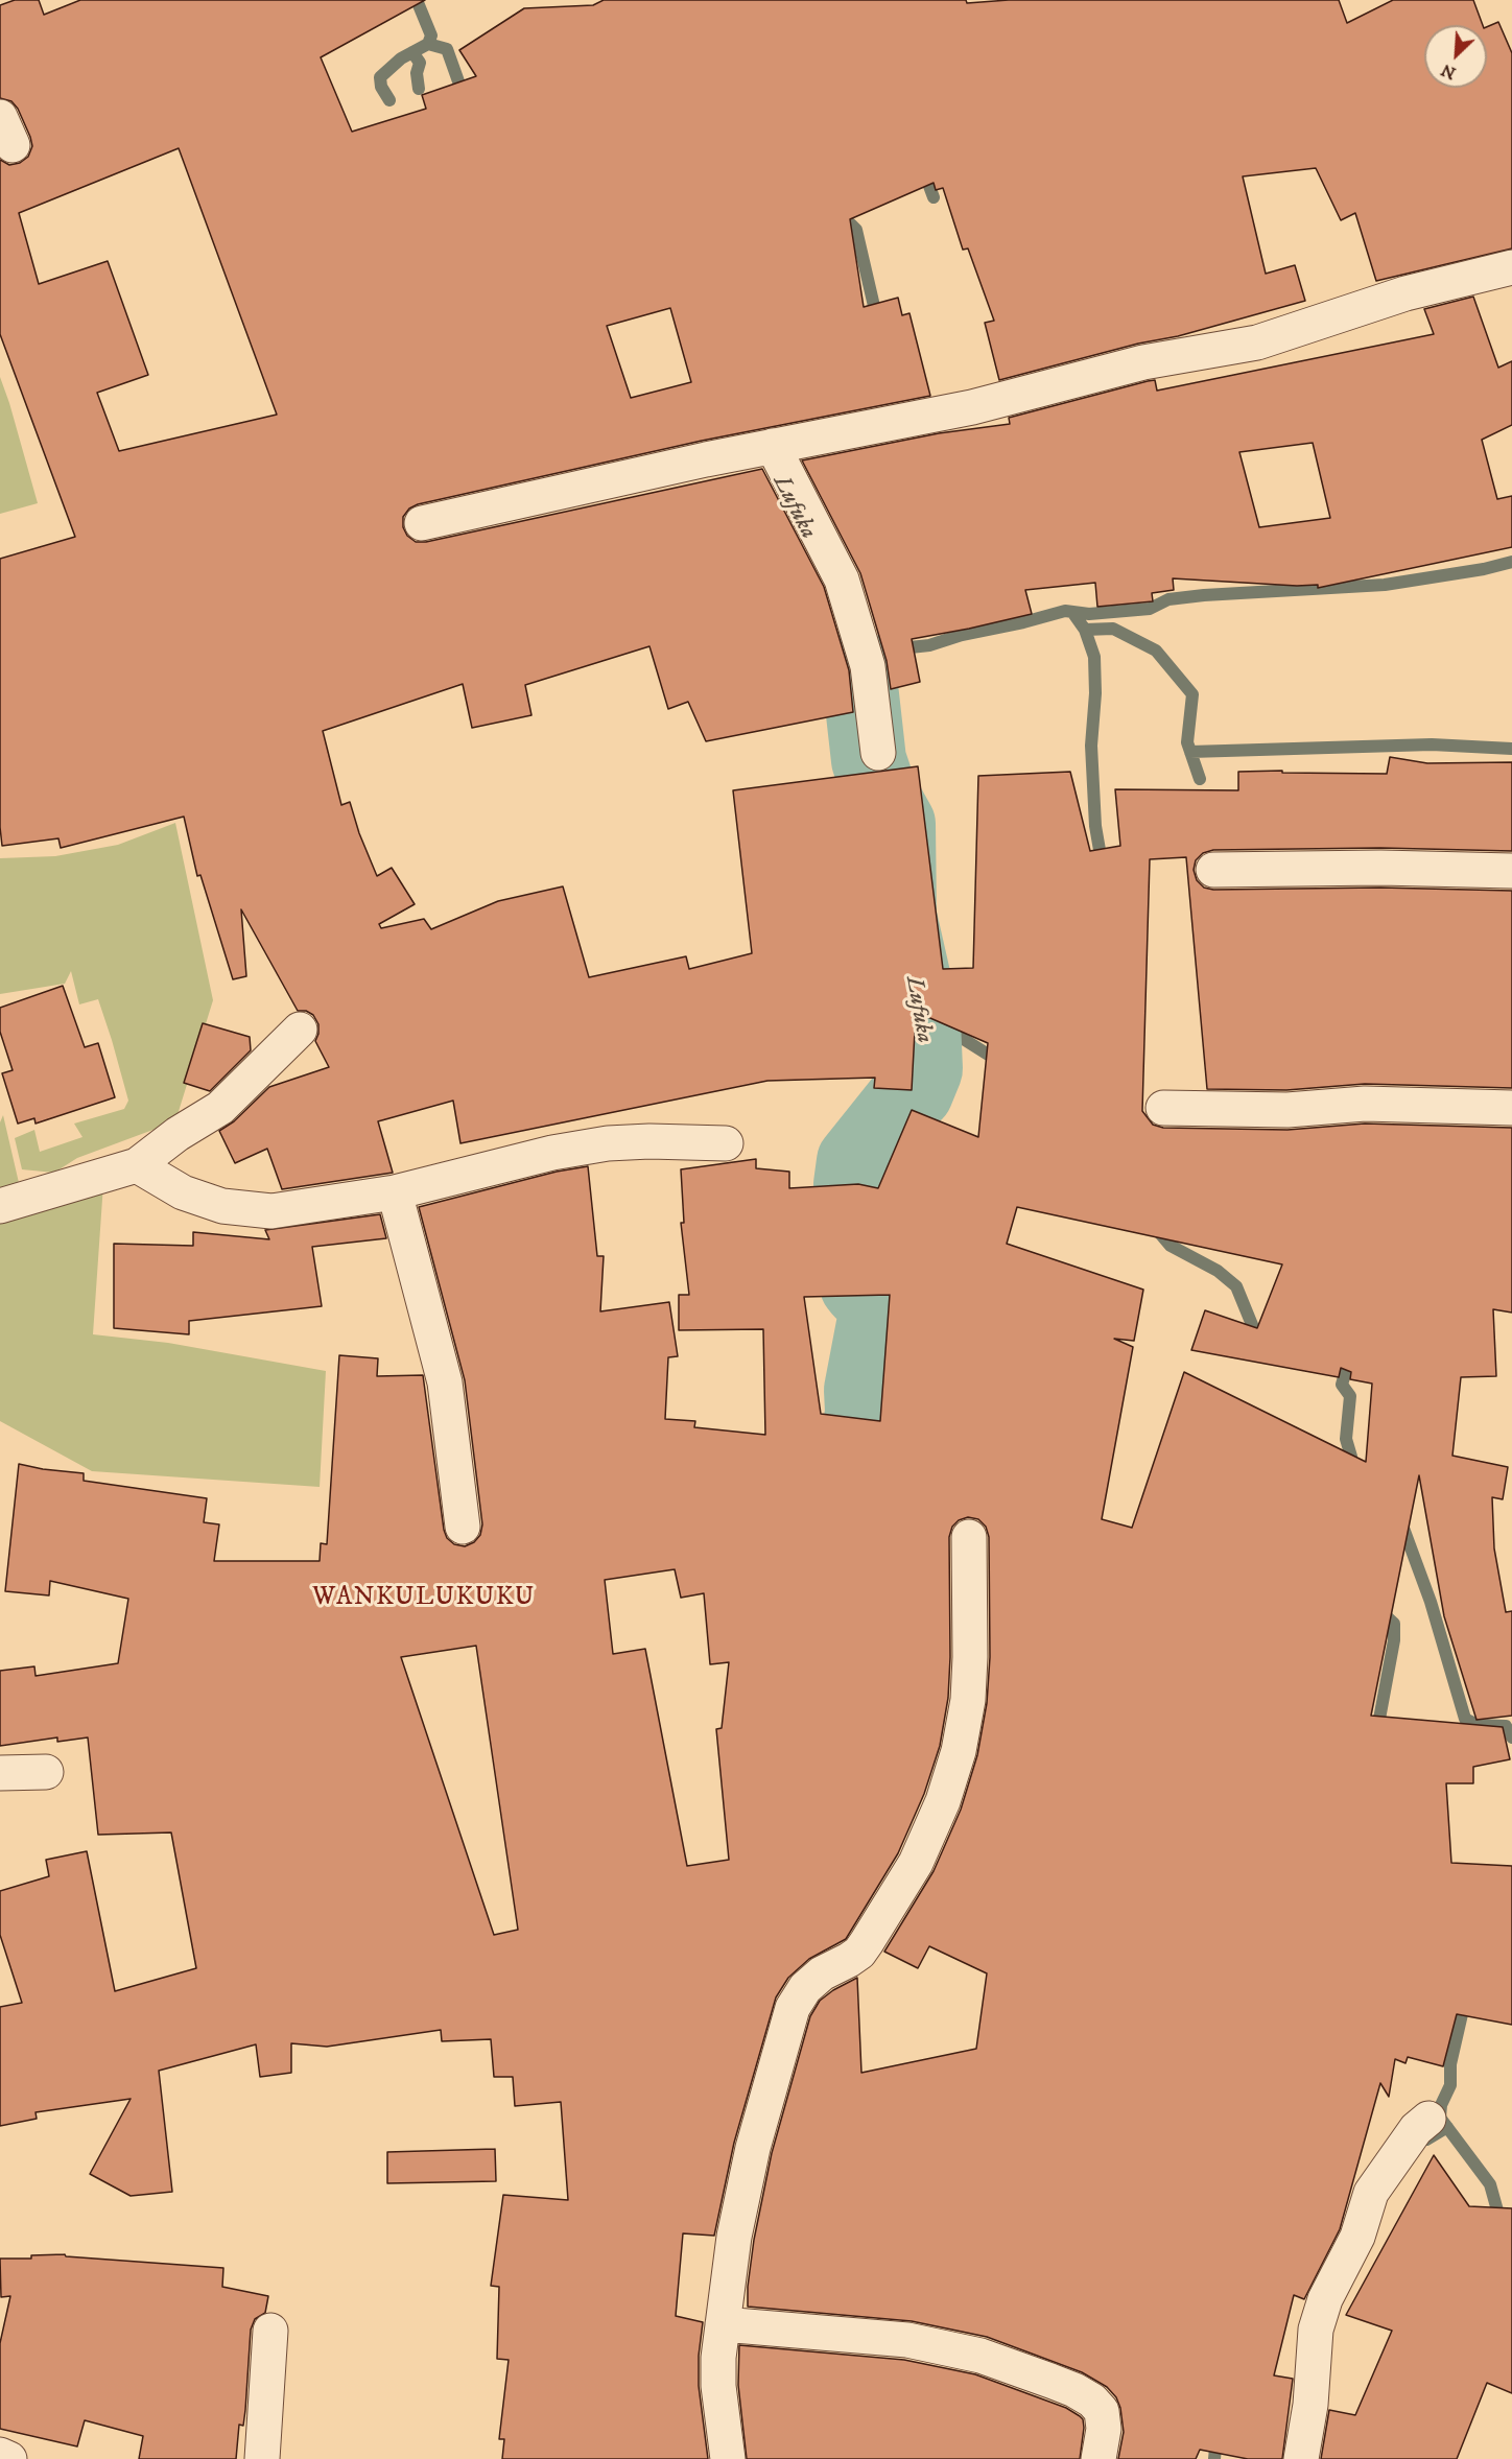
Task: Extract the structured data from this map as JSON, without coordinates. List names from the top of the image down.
{
  "districts": ["WANKULUKUKU"],
  "water": ["Lufuka"],
  "north": "bottom left"
}
